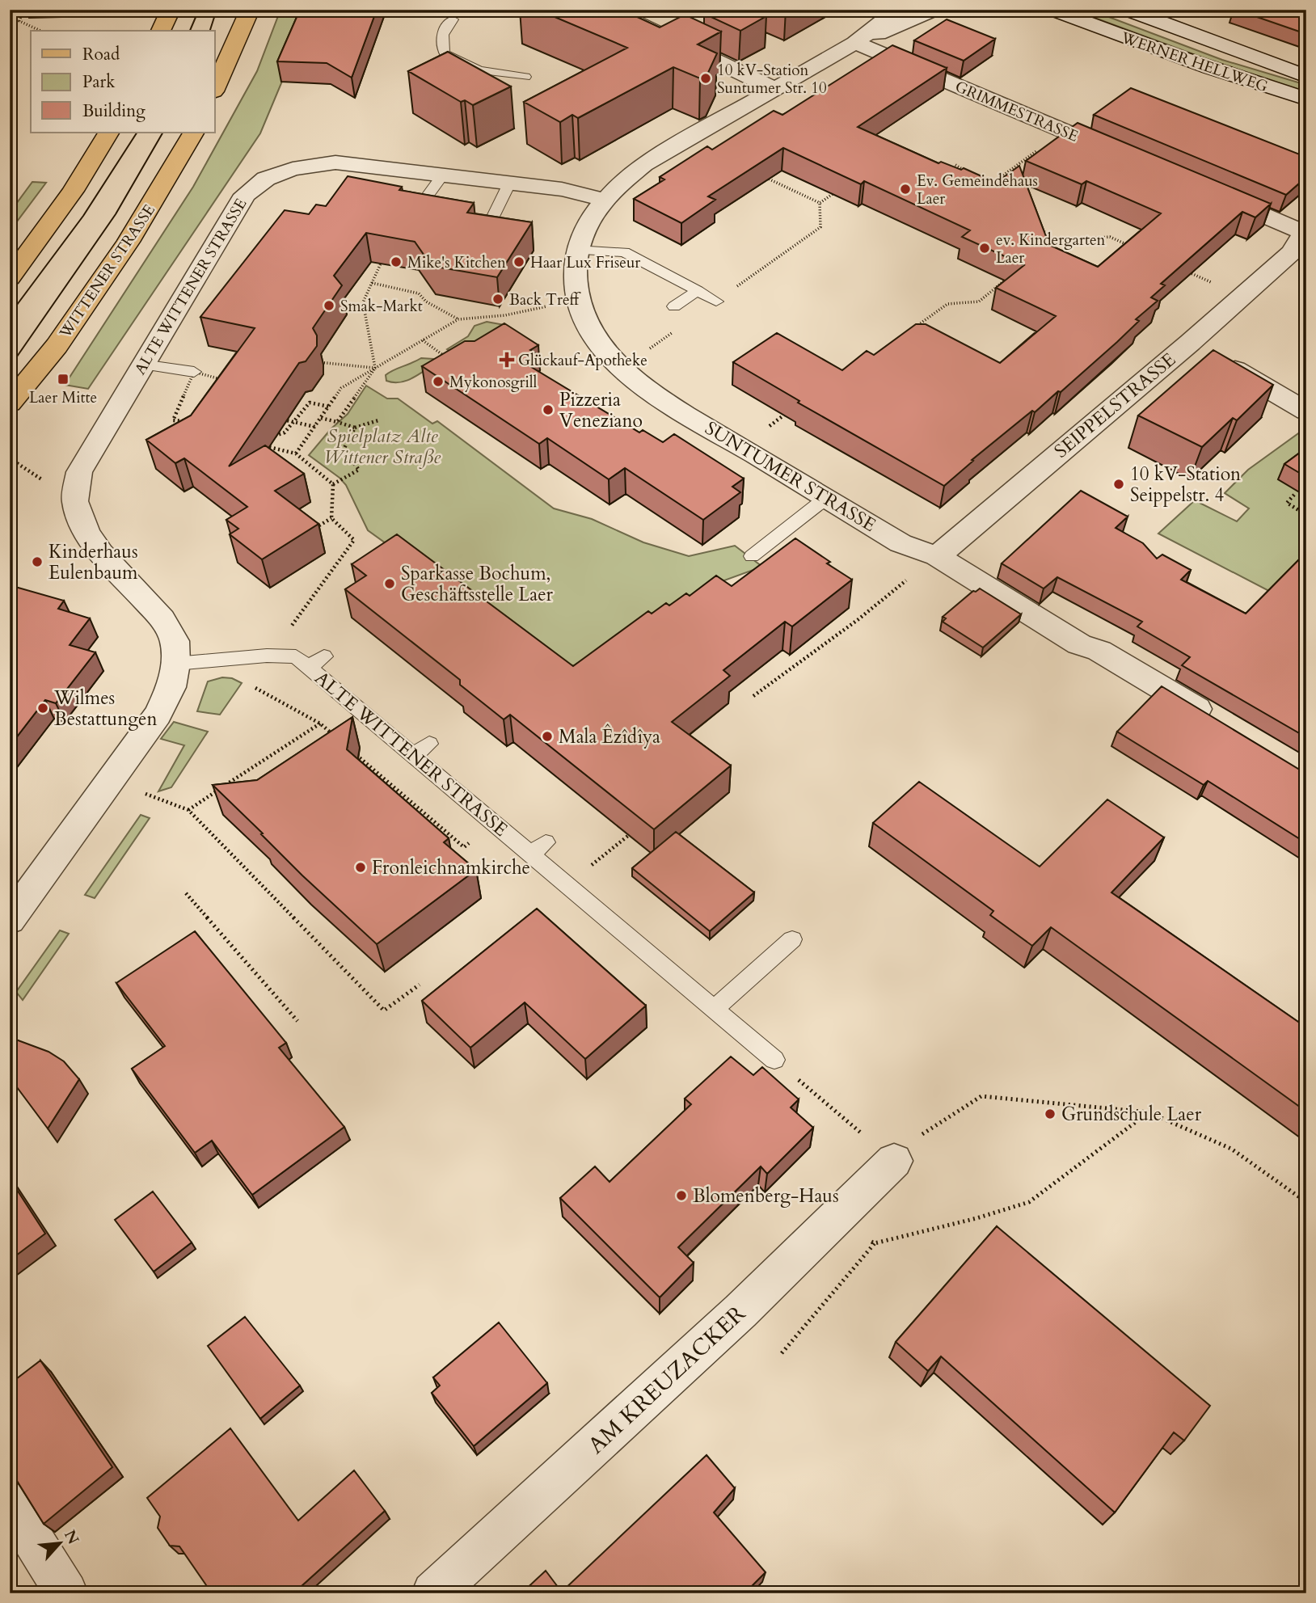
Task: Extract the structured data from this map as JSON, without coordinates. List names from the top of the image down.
{
  "streets": {
    "main road": ["WITTENER STRASSE"],
    "street": [
      "WERNER HELLWEG",
      "GRIMMESTRASSE",
      "ALTE WITTENER STRASSE",
      "SEIPPELSTRASSE",
      "SUNTUMER STRASSE",
      "AM KREUZACKER"
    ]
  },
  "crossings": [
    ["GRIMMESTRASSE", "SUNTUMER STRASSE"],
    ["ALTE WITTENER STRASSE", "SUNTUMER STRASSE"],
    ["SEIPPELSTRASSE", "SUNTUMER STRASSE"]
  ],
  "parks": ["Spielplatz Alte Wittener Straße"],
  "places": {
    "other": [
      "10 kV-Station Suntumer Str. 10",
      "Ev. Gemeindehaus Laer",
      "ev. Kindergarten Laer",
      "Mike's Kitchen",
      "Haar Lux Friseur",
      "Back Treff",
      "Smak-Markt",
      "Mykonosgrill",
      "Pizzeria Veneziano",
      "10 kV-Station Seippelstr. 4",
      "Kinderhaus Eulenbaum",
      "Sparkasse Bochum, Geschäftsstelle Laer",
      "Wilmes Bestattungen",
      "Mala Êzîdîya",
      "Fronleichnamkirche",
      "Grundschule Laer",
      "Blomenberg-Haus"
    ],
    "health": ["Glückauf-Apotheke"],
    "transit": ["Laer Mitte"]
  },
  "legend": ["Road", "Park", "Building"],
  "north": "top right"
}
